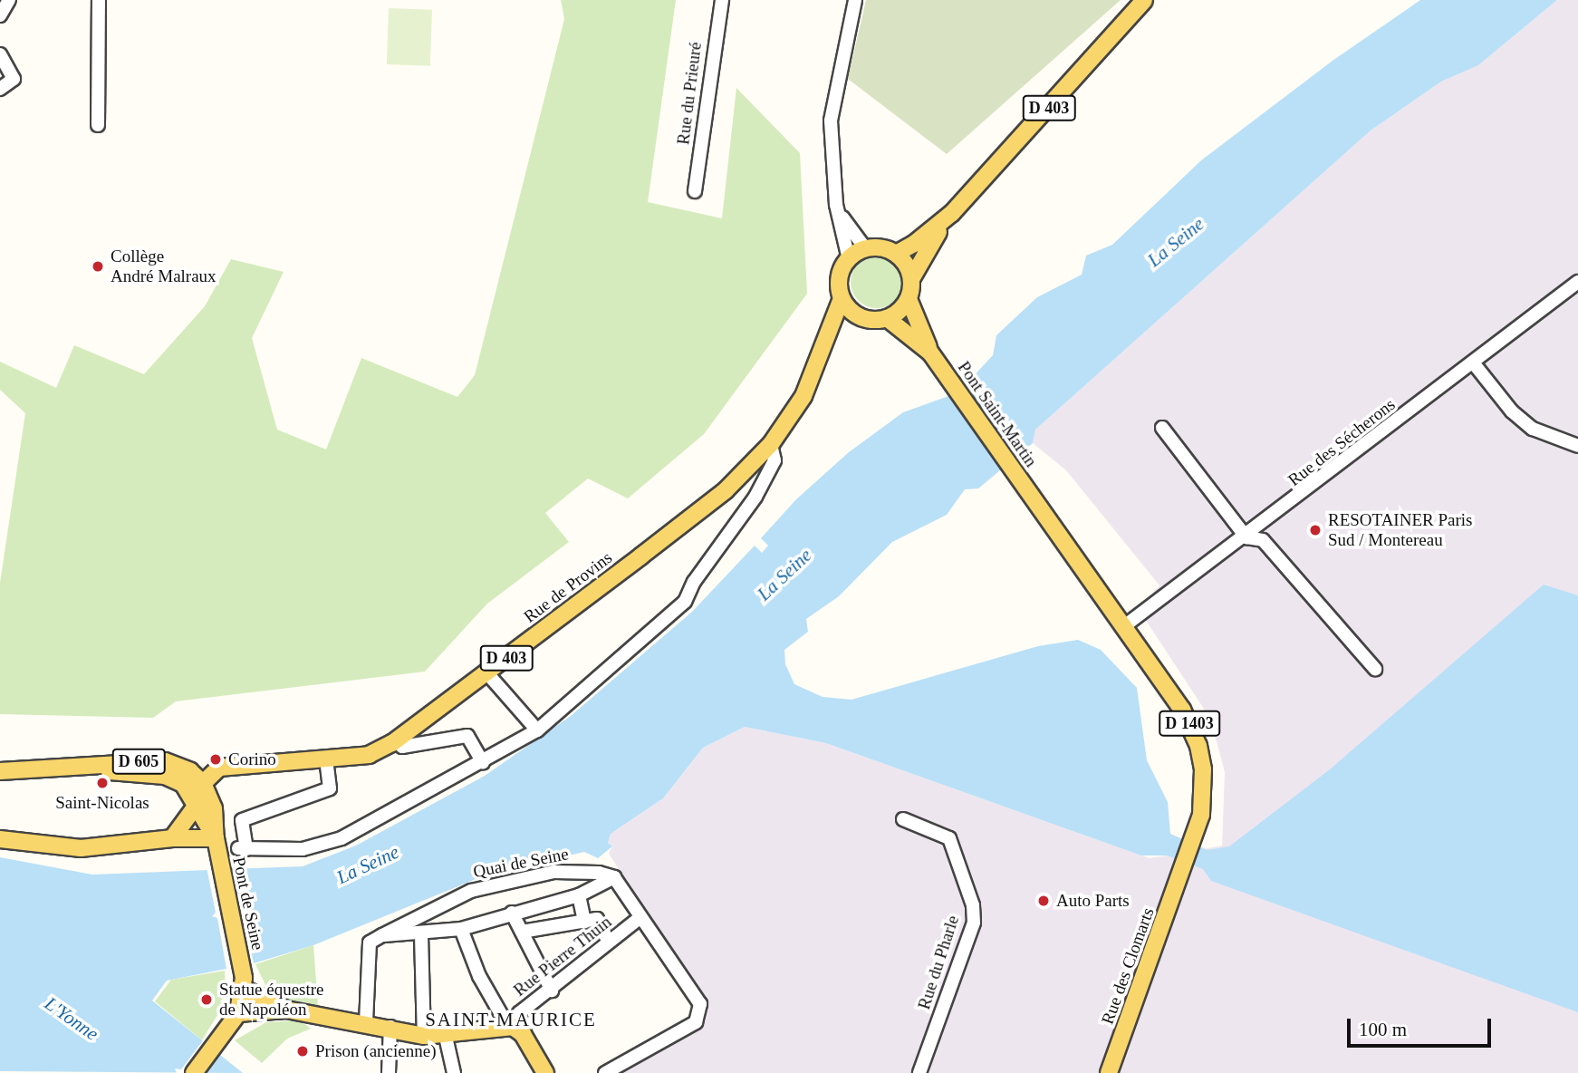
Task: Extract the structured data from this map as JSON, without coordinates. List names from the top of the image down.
{
  "streets": {
    "main road": [
      "D 403",
      "Pont Saint-Martin",
      "Rue de Provins",
      "D 1403",
      "D 605",
      "Pont de Seine",
      "Rue des Clomarts"
    ],
    "street": [
      "Rue du Prieuré",
      "Rue des Sécherons",
      "Quai de Seine",
      "Rue Pierre Thuin",
      "Rue du Pharle"
    ]
  },
  "crossings": [
    ["D 403", "Rue de Provins"],
    ["D 403", "D 1403"],
    ["Pont Saint-Martin", "Rue des Sécherons"],
    ["Pont Saint-Martin", "D 1403"],
    ["Pont Saint-Martin", "Rue des Clomarts"],
    ["Rue des Sécherons", "Rue des Clomarts"],
    ["Rue de Provins", "D 1403"],
    ["Rue de Provins", "D 605"],
    ["Rue de Provins", "Pont de Seine"],
    ["D 605", "Pont de Seine"]
  ],
  "districts": ["SAINT-MAURICE"],
  "water": ["La Seine", "L'Yonne"],
  "places": [
    "Collège André Malraux",
    "RESOTAINER Paris Sud / Montereau",
    "Corino",
    "Saint-Nicolas",
    "Auto Parts",
    "Statue équestre de Napoléon",
    "Prison (ancienne)"
  ],
  "scale_bar": "100 m"
}
